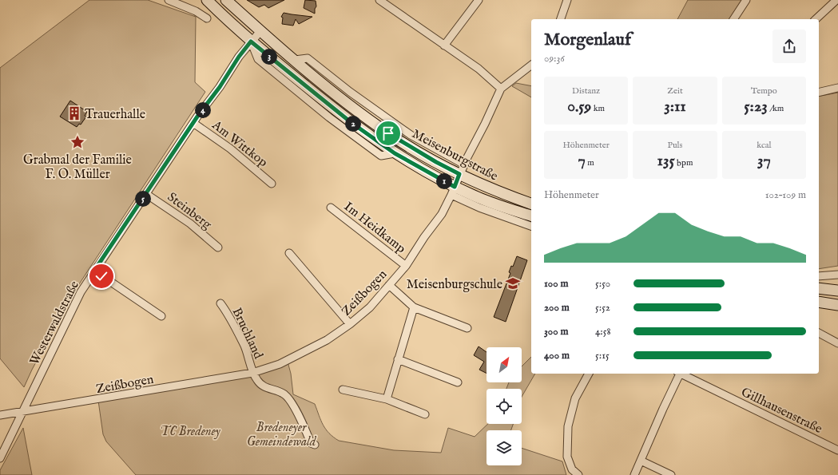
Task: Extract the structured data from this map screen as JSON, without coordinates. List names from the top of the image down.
{
  "streets": {
    "main road": ["Meisenburgstraße"],
    "street": [
      "Am Wittkop",
      "Steinberg",
      "Im Heidkamp",
      "Zeißbogen",
      "Westerwaldstraße",
      "Bruchland",
      "Gillhausenstraße"
    ]
  },
  "crossings": [
    ["Am Wittkop", "Westerwaldstraße"],
    ["Meisenburgstraße", "Zeißbogen"],
    ["Meisenburgstraße", "Westerwaldstraße"],
    ["Steinberg", "Westerwaldstraße"],
    ["Im Heidkamp", "Zeißbogen"],
    ["Zeißbogen", "Westerwaldstraße"],
    ["Zeißbogen", "Bruchland"]
  ],
  "parks": ["Bredeneyer Gemeindewald", "TC Bredeney"],
  "places": {
    "building": ["Trauerhalle"],
    "place": ["Grabmal der Familie F. O. Müller"],
    "school or university": ["Meisenburgschule"]
  },
  "north": "top right",
  "page": {
    "heading": ["Morgenlauf", "09:36"],
    "pins": [
      "3",
      "4",
      "2",
      "1",
      "5"
    ],
    "stats": [
      ["Distanz", "0.59 km"],
      ["Zeit", "3:11"],
      ["Tempo", "5:23 /km"],
      ["Höhenmeter", "7 m"],
      ["Puls", "135 bpm"],
      ["kcal", "37"]
    ],
    "chart": ["Höhenmeter", "102–109 m"],
    "list": [
      {
        "name": "100 m",
        "note": "5:50"
      },
      {
        "name": "200 m",
        "note": "5:52"
      },
      {
        "name": "300 m",
        "note": "4:58"
      },
      {
        "name": "400 m",
        "note": "5:15"
      }
    ]
  }
}
